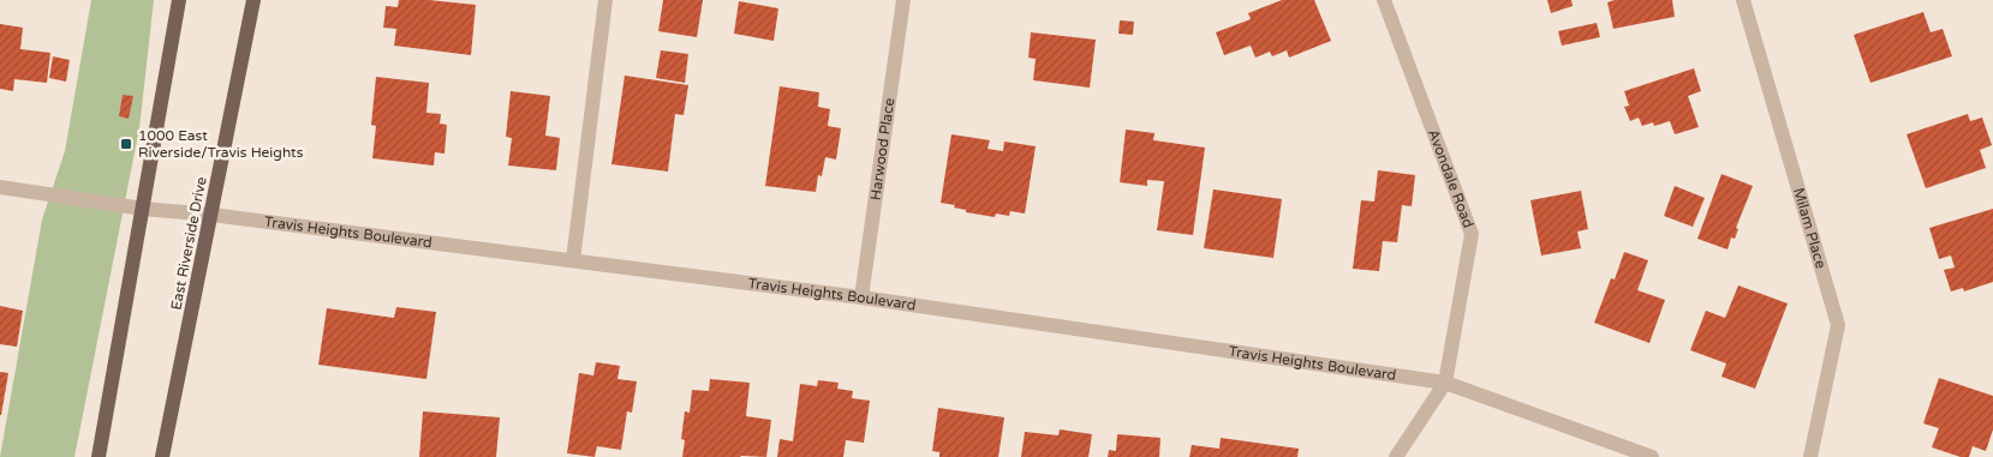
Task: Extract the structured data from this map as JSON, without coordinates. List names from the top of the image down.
{
  "streets": {
    "main road": ["East Riverside Drive"],
    "street": [
      "Harwood Place",
      "Avondale Road",
      "Milam Place",
      "Travis Heights Boulevard"
    ]
  },
  "crossings": [
    ["Harwood Place", "Travis Heights Boulevard"],
    ["Avondale Road", "Travis Heights Boulevard"],
    ["Travis Heights Boulevard", "East Riverside Drive"]
  ],
  "places": {
    "transit": ["1000 East Riverside/Travis Heights"]
  }
}
